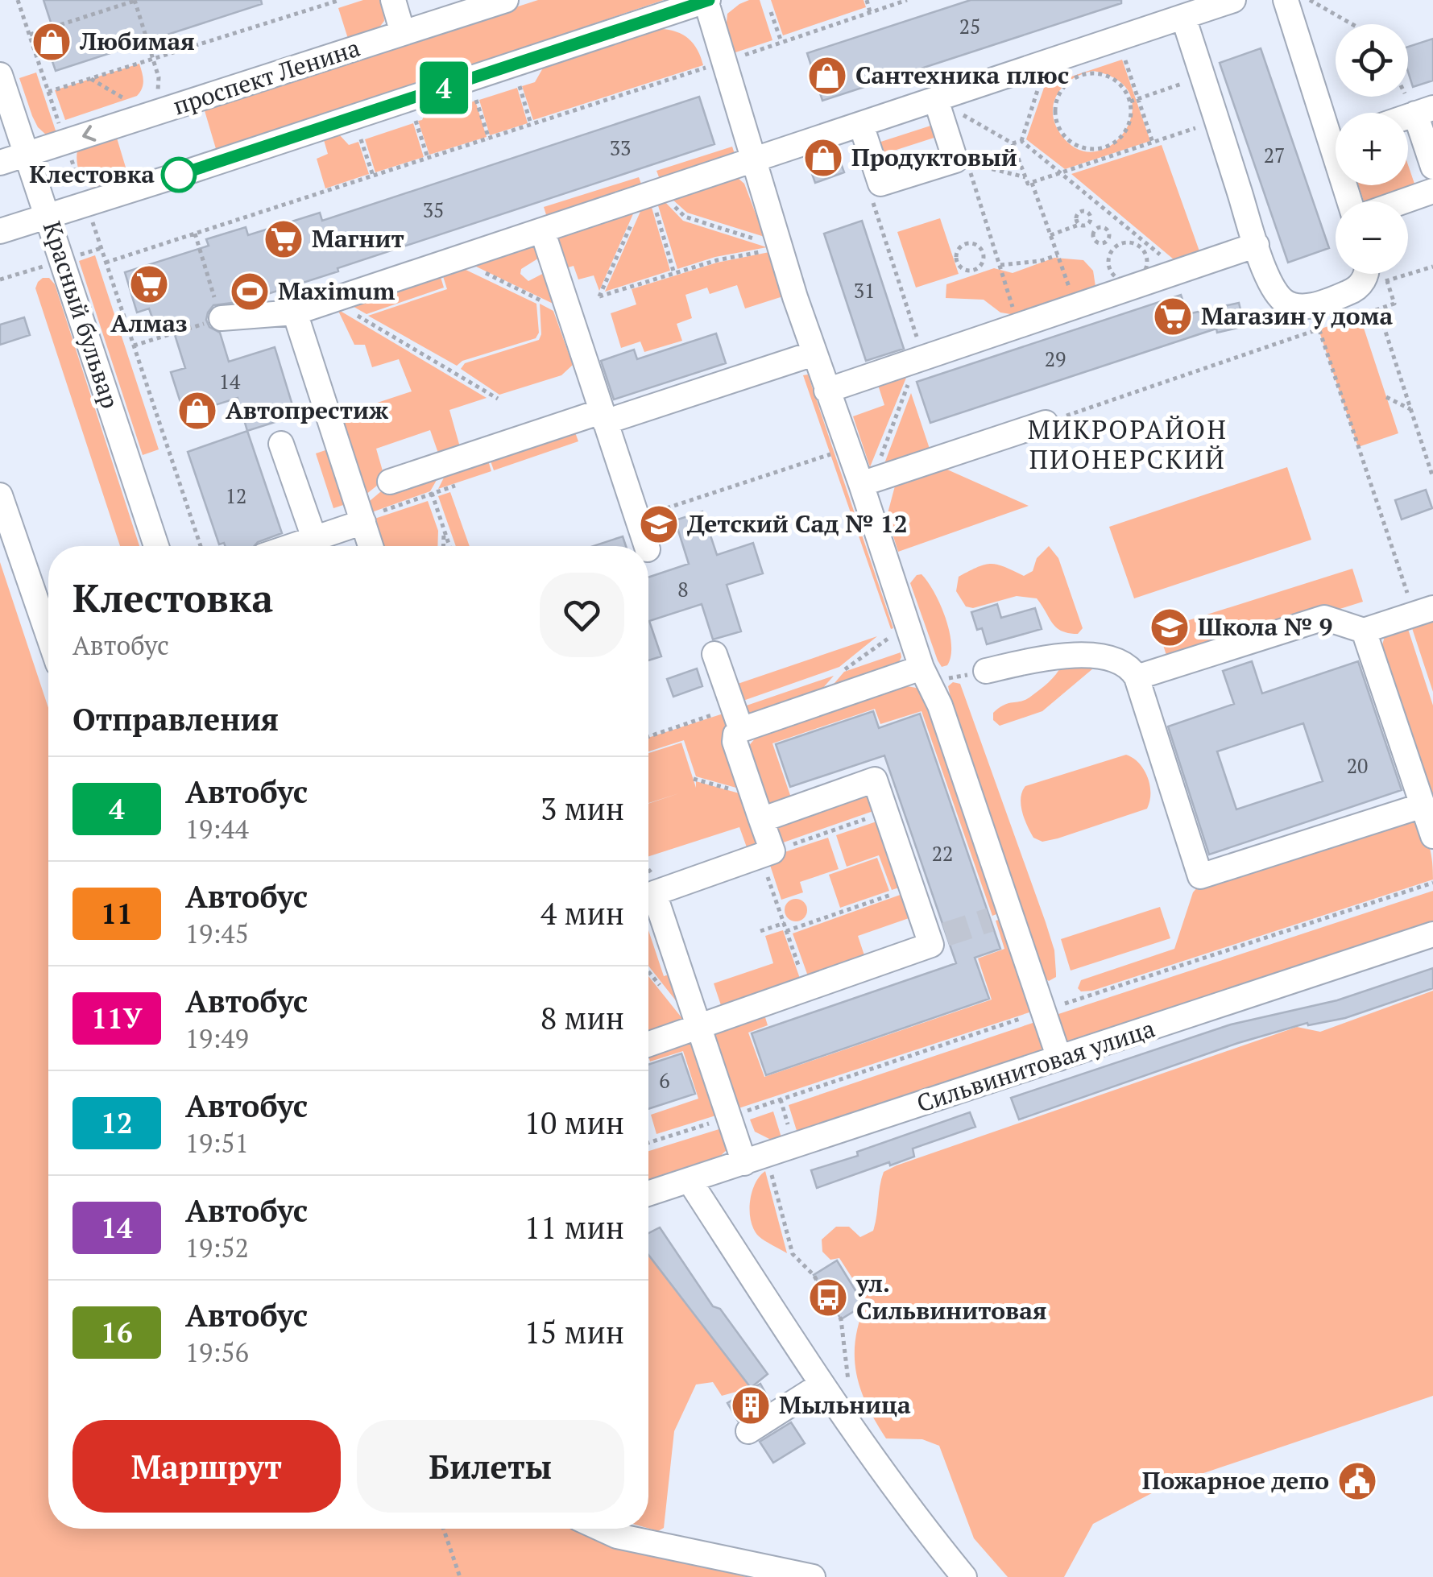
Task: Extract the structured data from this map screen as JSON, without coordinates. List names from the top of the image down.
{
  "streets": {
    "street": ["проспект Ленина", "Красный бульвар", "Сильвинитовая улица"]
  },
  "crossings": [
    ["проспект Ленина", "Красный бульвар"]
  ],
  "districts": ["МИКРОРАЙОН ПИОНЕРСКИЙ"],
  "places": {
    "shop": [
      "Любимая",
      "Сантехника плюс",
      "Продуктовый",
      "Автопрестиж"
    ],
    "other": ["Клестовка"],
    "supermarket": ["Магнит", "Алмаз", "Магазин у дома"],
    "sports": ["Maximum"],
    "school or university": ["Детский Сад № 12", "Школа № 9"],
    "bus stop": ["ул. Сильвинитовая"],
    "building": ["Мыльница"],
    "public building": ["Пожарное депо"]
  },
  "lines": ["bus line 4"],
  "house_numbers": [
    "25",
    "33",
    "27",
    "35",
    "31",
    "29",
    "14",
    "12",
    "8",
    "20",
    "22",
    "6"
  ],
  "page": {
    "on_map": "4",
    "map_buttons": ["+", "−"],
    "heading": [
      ["Клестовка", "Автобус"],
      "Отправления"
    ],
    "list": [
      {
        "mark": "4",
        "name": "Автобус",
        "note": "19:44",
        "value": "3 мин"
      },
      {
        "mark": "11",
        "name": "Автобус",
        "note": "19:45",
        "value": "4 мин"
      },
      {
        "mark": "11У",
        "name": "Автобус",
        "note": "19:49",
        "value": "8 мин"
      },
      {
        "mark": "12",
        "name": "Автобус",
        "note": "19:51",
        "value": "10 мин"
      },
      {
        "mark": "14",
        "name": "Автобус",
        "note": "19:52",
        "value": "11 мин"
      },
      {
        "mark": "16",
        "name": "Автобус",
        "note": "19:56",
        "value": "15 мин"
      }
    ],
    "buttons": ["Маршрут", "Билеты"]
  }
}
